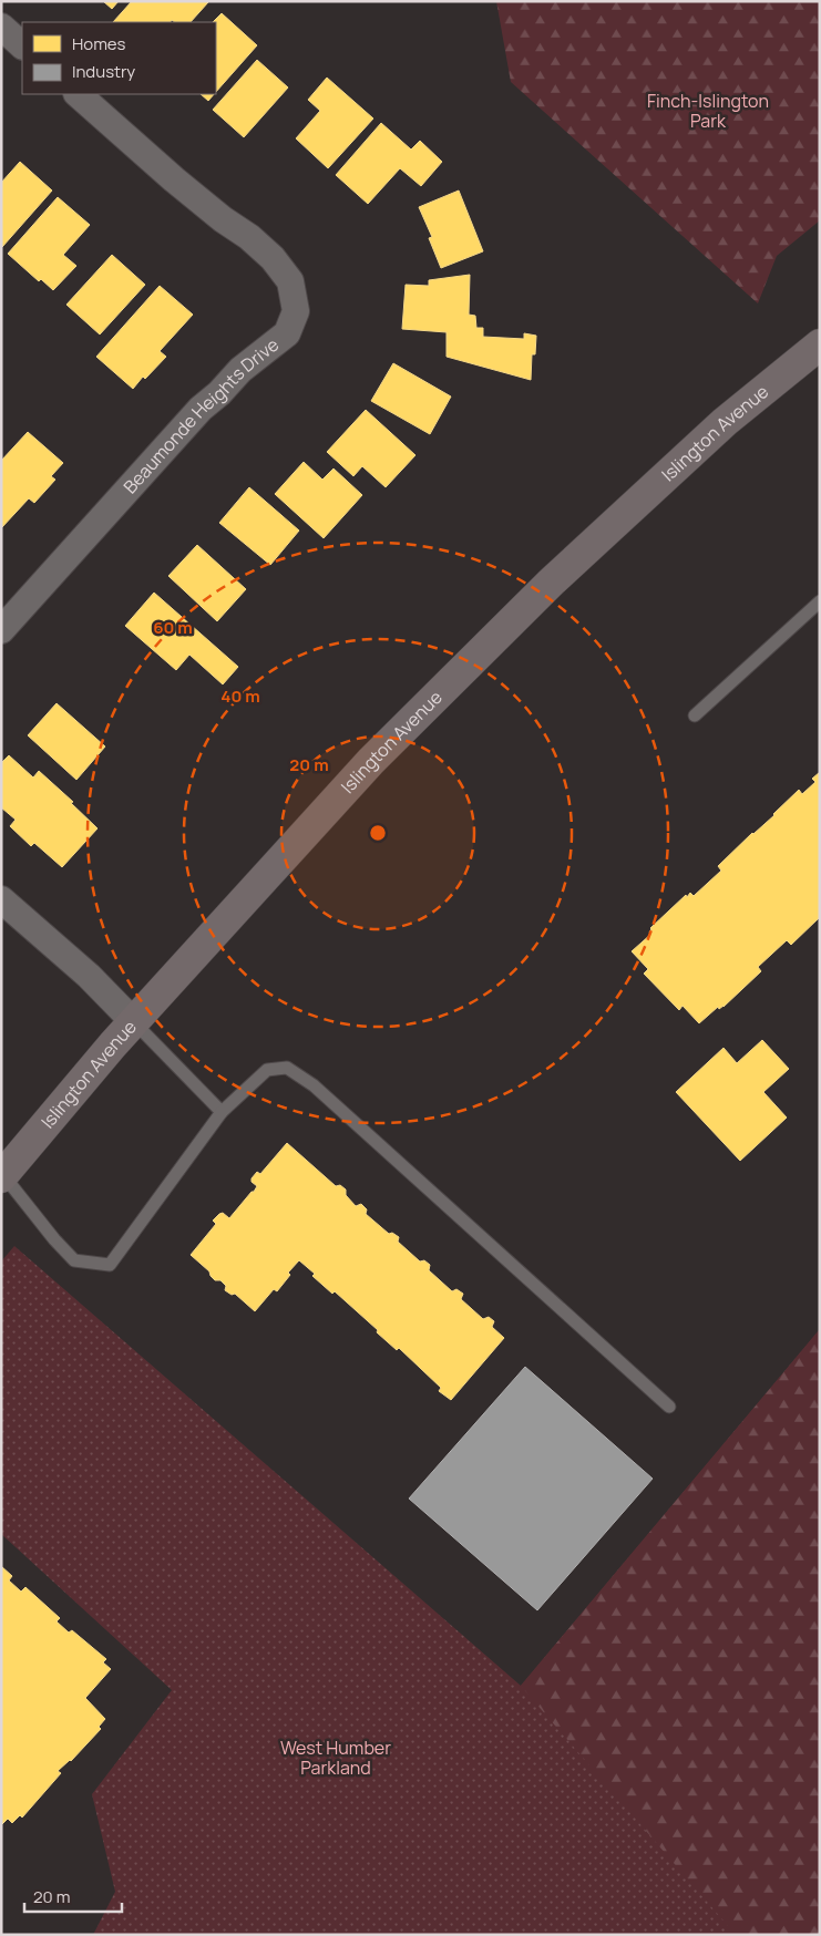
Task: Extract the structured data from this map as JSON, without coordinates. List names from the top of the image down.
{
  "streets": {
    "main road": ["Islington Avenue"],
    "street": ["Beaumonde Heights Drive"]
  },
  "parks": ["Finch-Islington Park", "West Humber Parkland"],
  "legend": ["Homes", "Industry"],
  "scale_bar": "20 m",
  "rings": ["60 m", "40 m", "20 m"]
}
